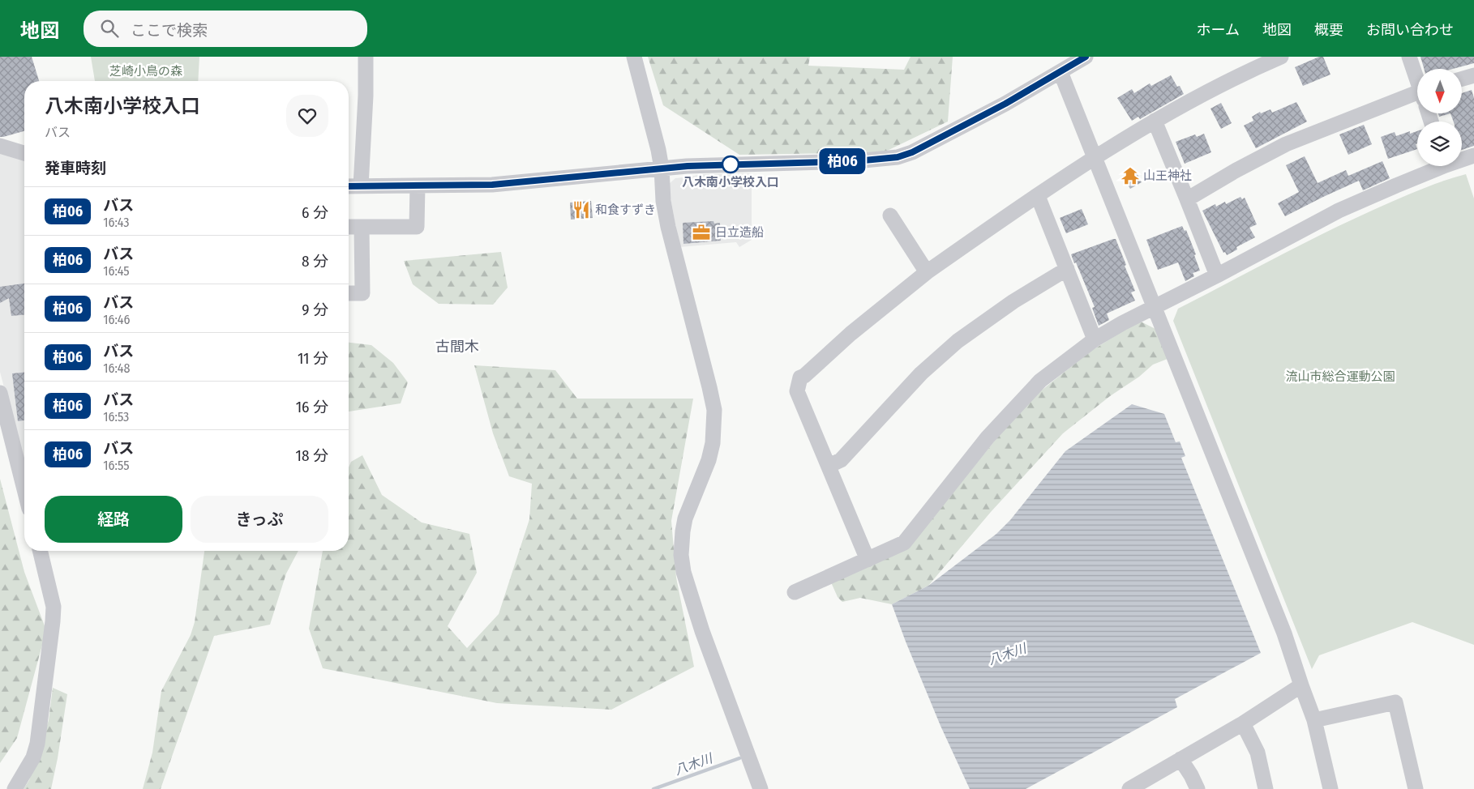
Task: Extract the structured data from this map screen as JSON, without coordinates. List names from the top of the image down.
{
  "districts": ["古間木"],
  "water": ["八木川"],
  "parks": ["芝崎小鳥の森", "流山市総合運動公園"],
  "places": {
    "other": ["八木南小学校入口"],
    "temple": ["山王神社"],
    "restaurant": ["和食すずき"],
    "office": ["日立造船"]
  },
  "lines": ["bus line 柏06"],
  "north": "bottom",
  "page": {
    "header": "地図",
    "search": "ここで検索",
    "nav": [
      "ホーム",
      "地図",
      "概要",
      "お問い合わせ"
    ],
    "on_map": "柏06",
    "heading": [
      ["八木南小学校入口", "バス"],
      "発車時刻"
    ],
    "list": [
      {
        "mark": "柏06",
        "name": "バス",
        "note": "16:43",
        "value": "6 分"
      },
      {
        "mark": "柏06",
        "name": "バス",
        "note": "16:45",
        "value": "8 分"
      },
      {
        "mark": "柏06",
        "name": "バス",
        "note": "16:46",
        "value": "9 分"
      },
      {
        "mark": "柏06",
        "name": "バス",
        "note": "16:48",
        "value": "11 分"
      },
      {
        "mark": "柏06",
        "name": "バス",
        "note": "16:53",
        "value": "16 分"
      },
      {
        "mark": "柏06",
        "name": "バス",
        "note": "16:55",
        "value": "18 分"
      }
    ],
    "buttons": ["経路", "きっぷ"]
  }
}
